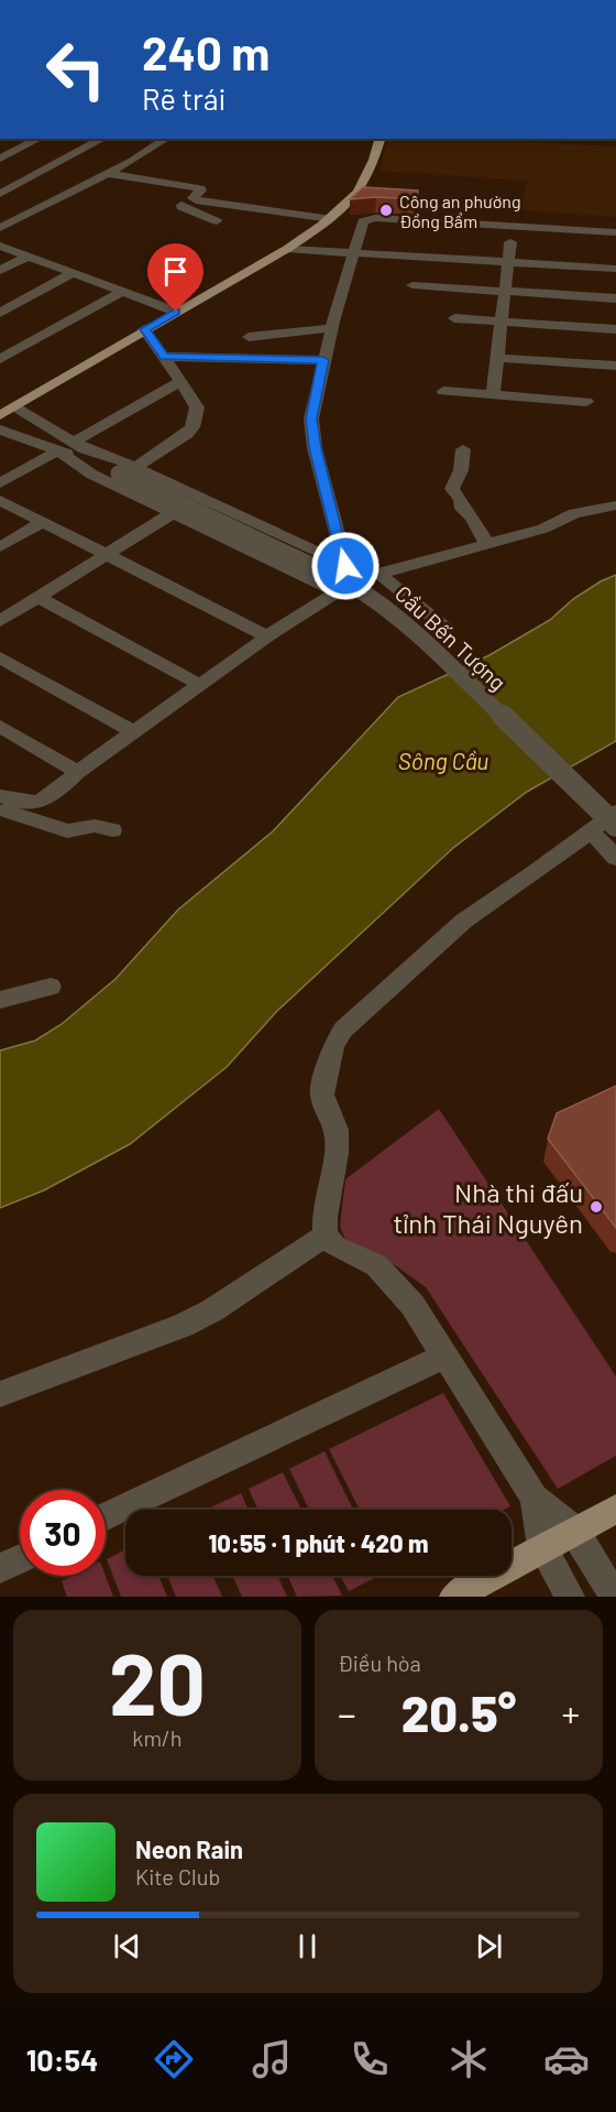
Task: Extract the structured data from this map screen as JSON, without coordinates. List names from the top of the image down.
{
  "streets": {
    "street": ["Cầu Bến Tượng"]
  },
  "water": ["Sông Cầu"],
  "places": ["Công an phường Đồng Bẩm", "Nhà thi đấu tỉnh Thái Nguyên"],
  "page": {
    "turn": ["240 m", "Rẽ trái"],
    "limit": "30",
    "trip": "10:55 · 1 phút · 420 m",
    "tile": [
      ["20", "km/h"],
      "Điều hòa"
    ],
    "heat": ["−", "20.5°", "+"],
    "song": ["Neon Rain", "Kite Club"],
    "tabs": "10:54"
  }
}
